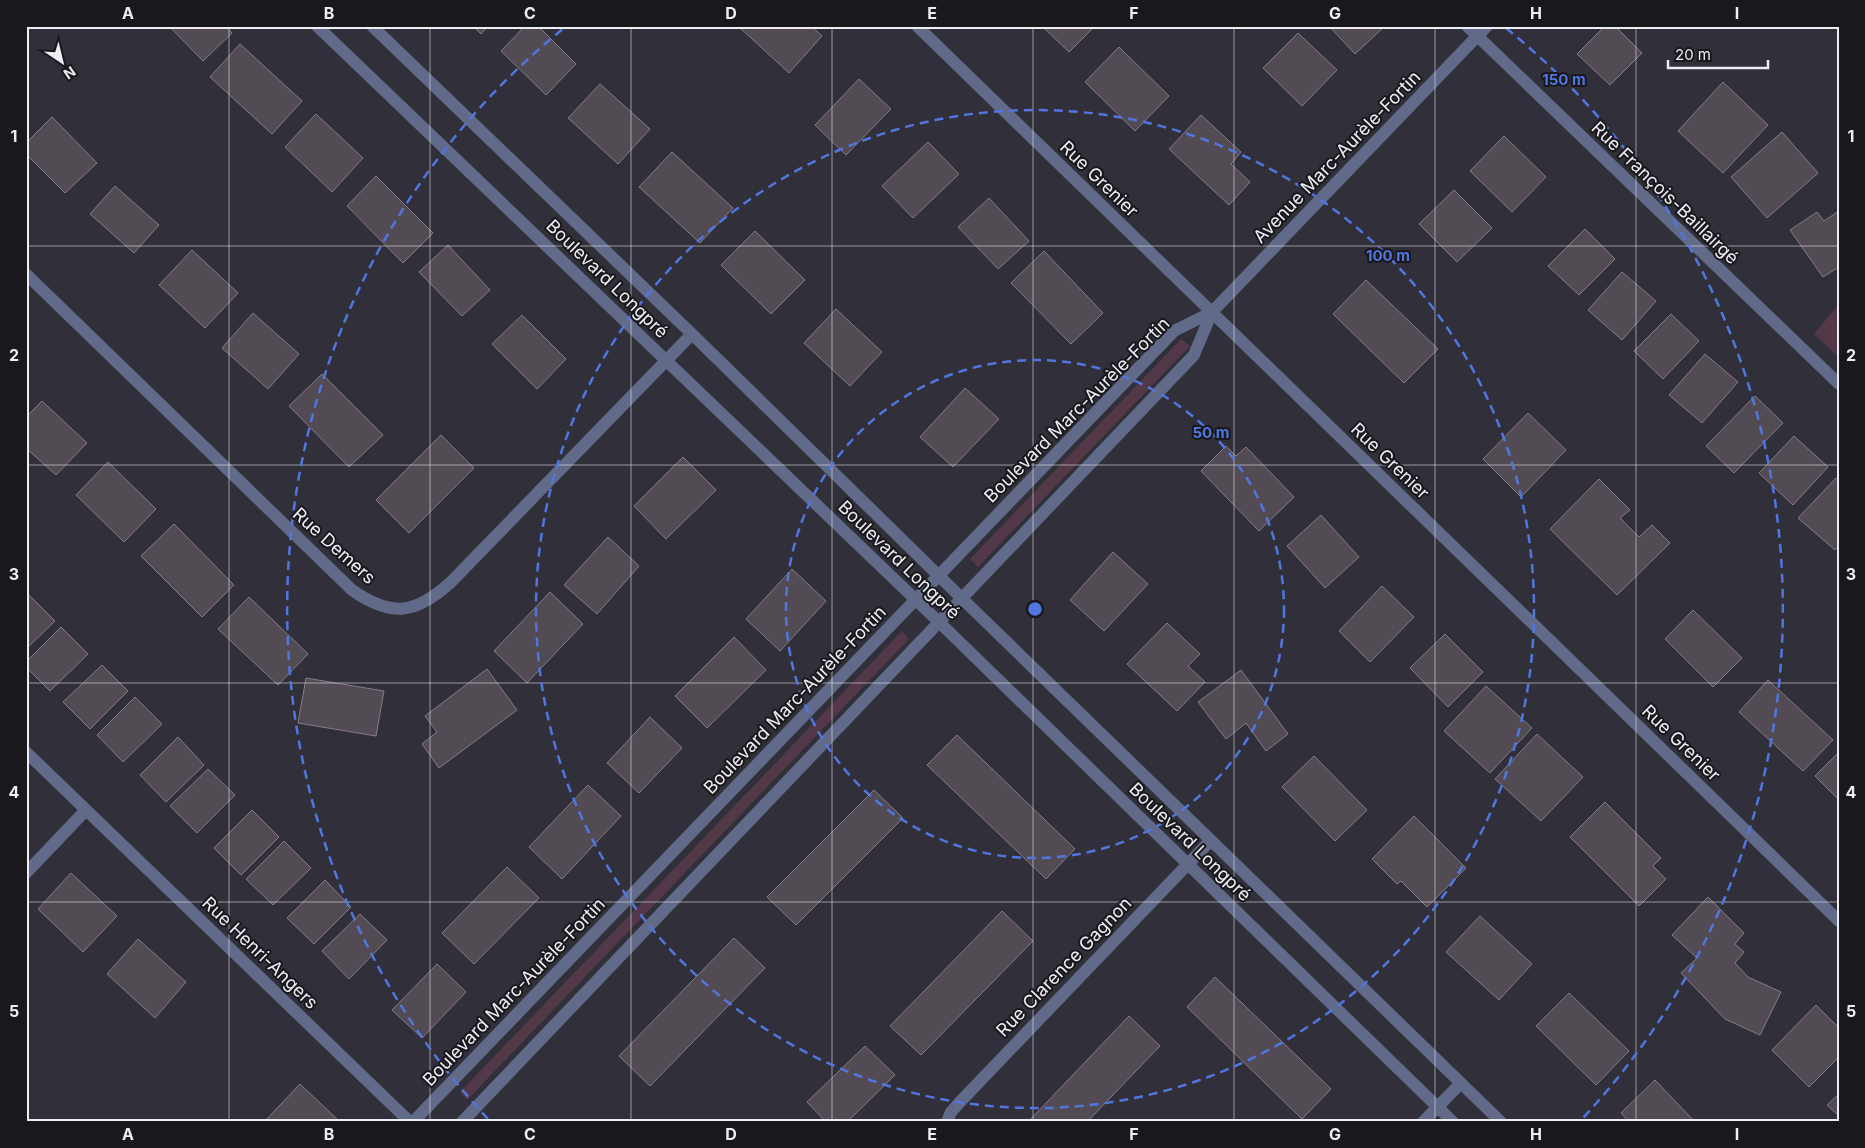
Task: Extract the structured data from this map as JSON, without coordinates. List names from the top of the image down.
{
  "streets": {
    "street": [
      "Avenue Marc-Aurèle-Fortin",
      "Rue Grenier",
      "Rue François-Baillairgé",
      "Boulevard Longpré",
      "Boulevard Marc-Aurèle-Fortin",
      "Rue Demers",
      "Rue Henri-Angers",
      "Rue Clarence Gagnon"
    ]
  },
  "crossings": [
    ["Avenue Marc-Aurèle-Fortin", "Rue Grenier"],
    ["Avenue Marc-Aurèle-Fortin", "Rue François-Baillairgé"],
    ["Avenue Marc-Aurèle-Fortin", "Boulevard Marc-Aurèle-Fortin"],
    ["Rue Grenier", "Boulevard Marc-Aurèle-Fortin"],
    ["Boulevard Longpré", "Boulevard Marc-Aurèle-Fortin"],
    ["Boulevard Longpré", "Rue Demers"],
    ["Boulevard Longpré", "Rue Clarence Gagnon"],
    ["Boulevard Marc-Aurèle-Fortin", "Rue Henri-Angers"]
  ],
  "scale_bar": "20 m",
  "north": "bottom right",
  "grid": {
    "columns": [
      "A",
      "B",
      "C",
      "D",
      "E",
      "F",
      "G",
      "H",
      "I"
    ],
    "rows": [
      "1",
      "2",
      "3",
      "4",
      "5"
    ]
  },
  "rings": ["150 m", "100 m", "50 m"]
}
